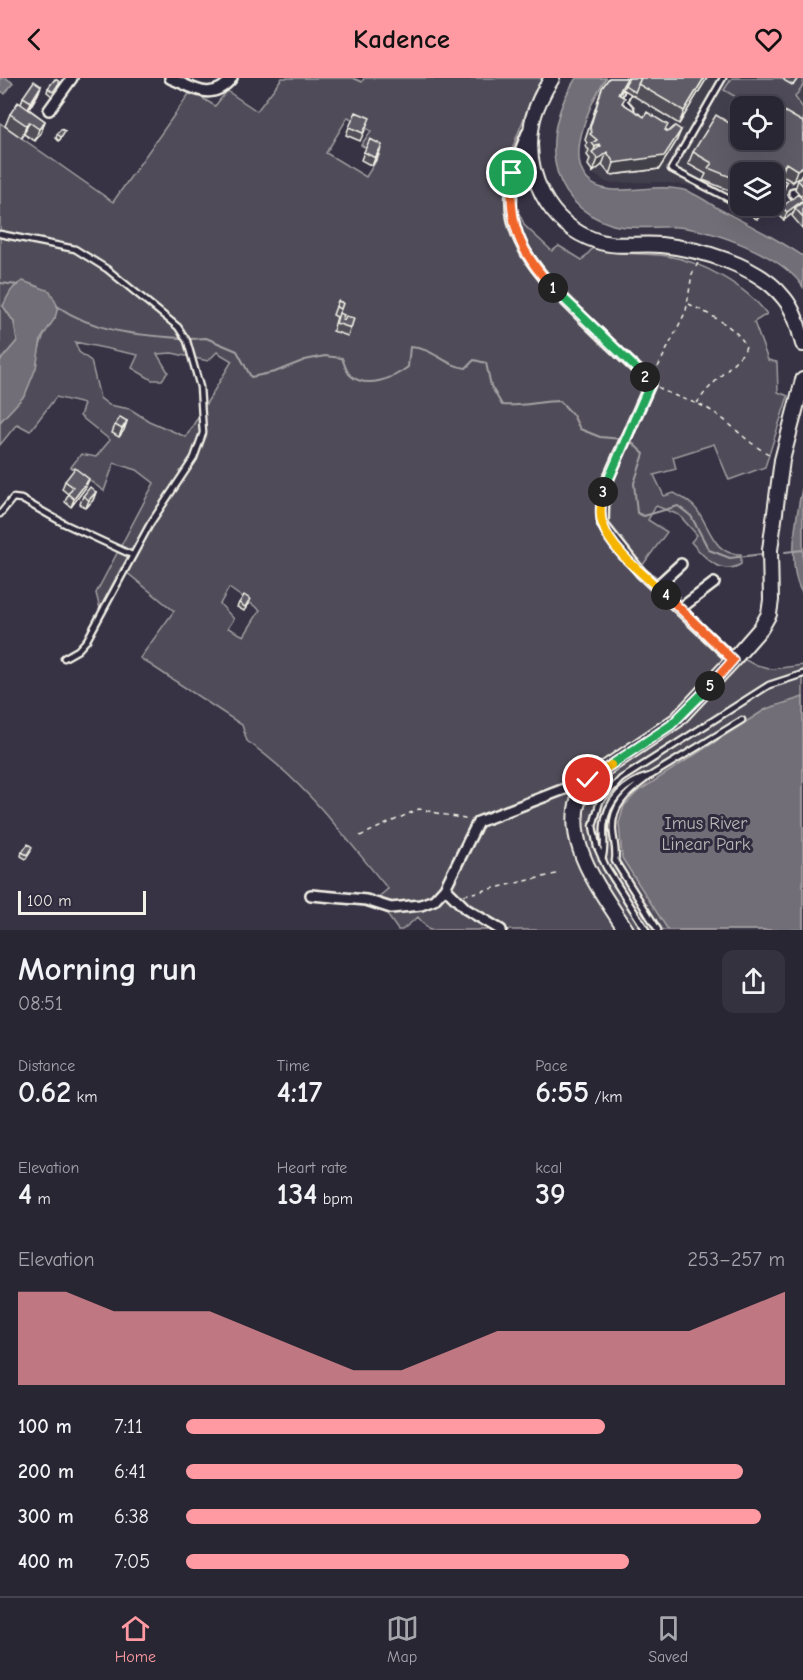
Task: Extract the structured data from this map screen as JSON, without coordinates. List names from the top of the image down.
{
  "parks": ["Imus River Linear Park"],
  "scale_bar": "100 m",
  "page": {
    "header": "Kadence",
    "pins": [
      "1",
      "2",
      "3",
      "4",
      "5"
    ],
    "scale": "100 m",
    "heading": ["Morning run", "08:51"],
    "stats": [
      ["Distance", "0.62 km"],
      ["Time", "4:17"],
      ["Pace", "6:55 /km"],
      ["Elevation", "4 m"],
      ["Heart rate", "134 bpm"],
      ["kcal", "39"]
    ],
    "chart": ["Elevation", "253–257 m"],
    "list": [
      {
        "name": "100 m",
        "note": "7:11"
      },
      {
        "name": "200 m",
        "note": "6:41"
      },
      {
        "name": "300 m",
        "note": "6:38"
      },
      {
        "name": "400 m",
        "note": "7:05"
      }
    ],
    "tabs": ["Home", "Map", "Saved"]
  }
}
